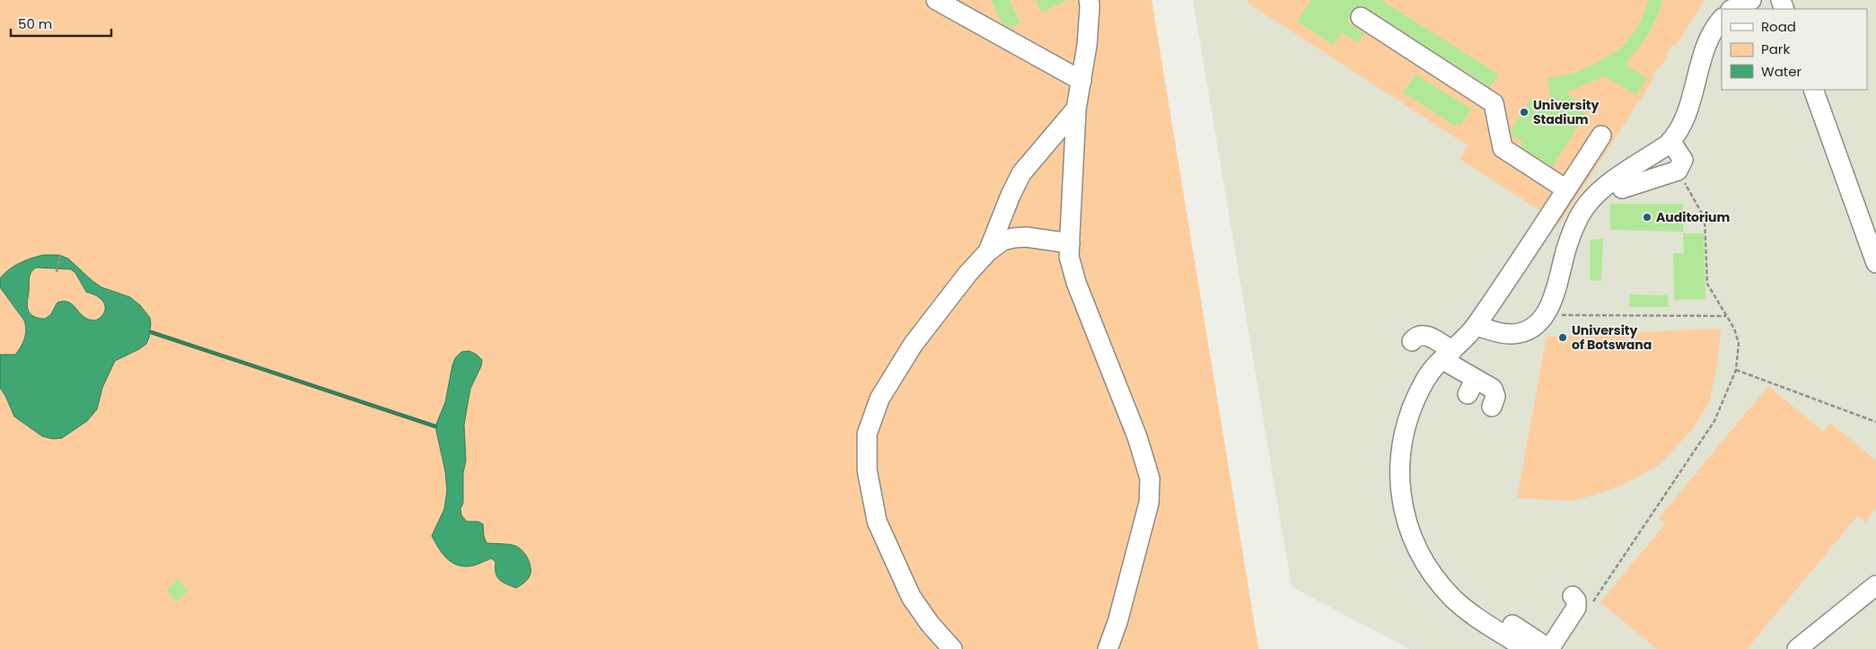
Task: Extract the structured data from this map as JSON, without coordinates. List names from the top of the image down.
{
  "places": ["University Stadium", "Auditorium", "University of Botswana"],
  "legend": ["Road", "Park", "Water"],
  "scale_bar": "50 m"
}
